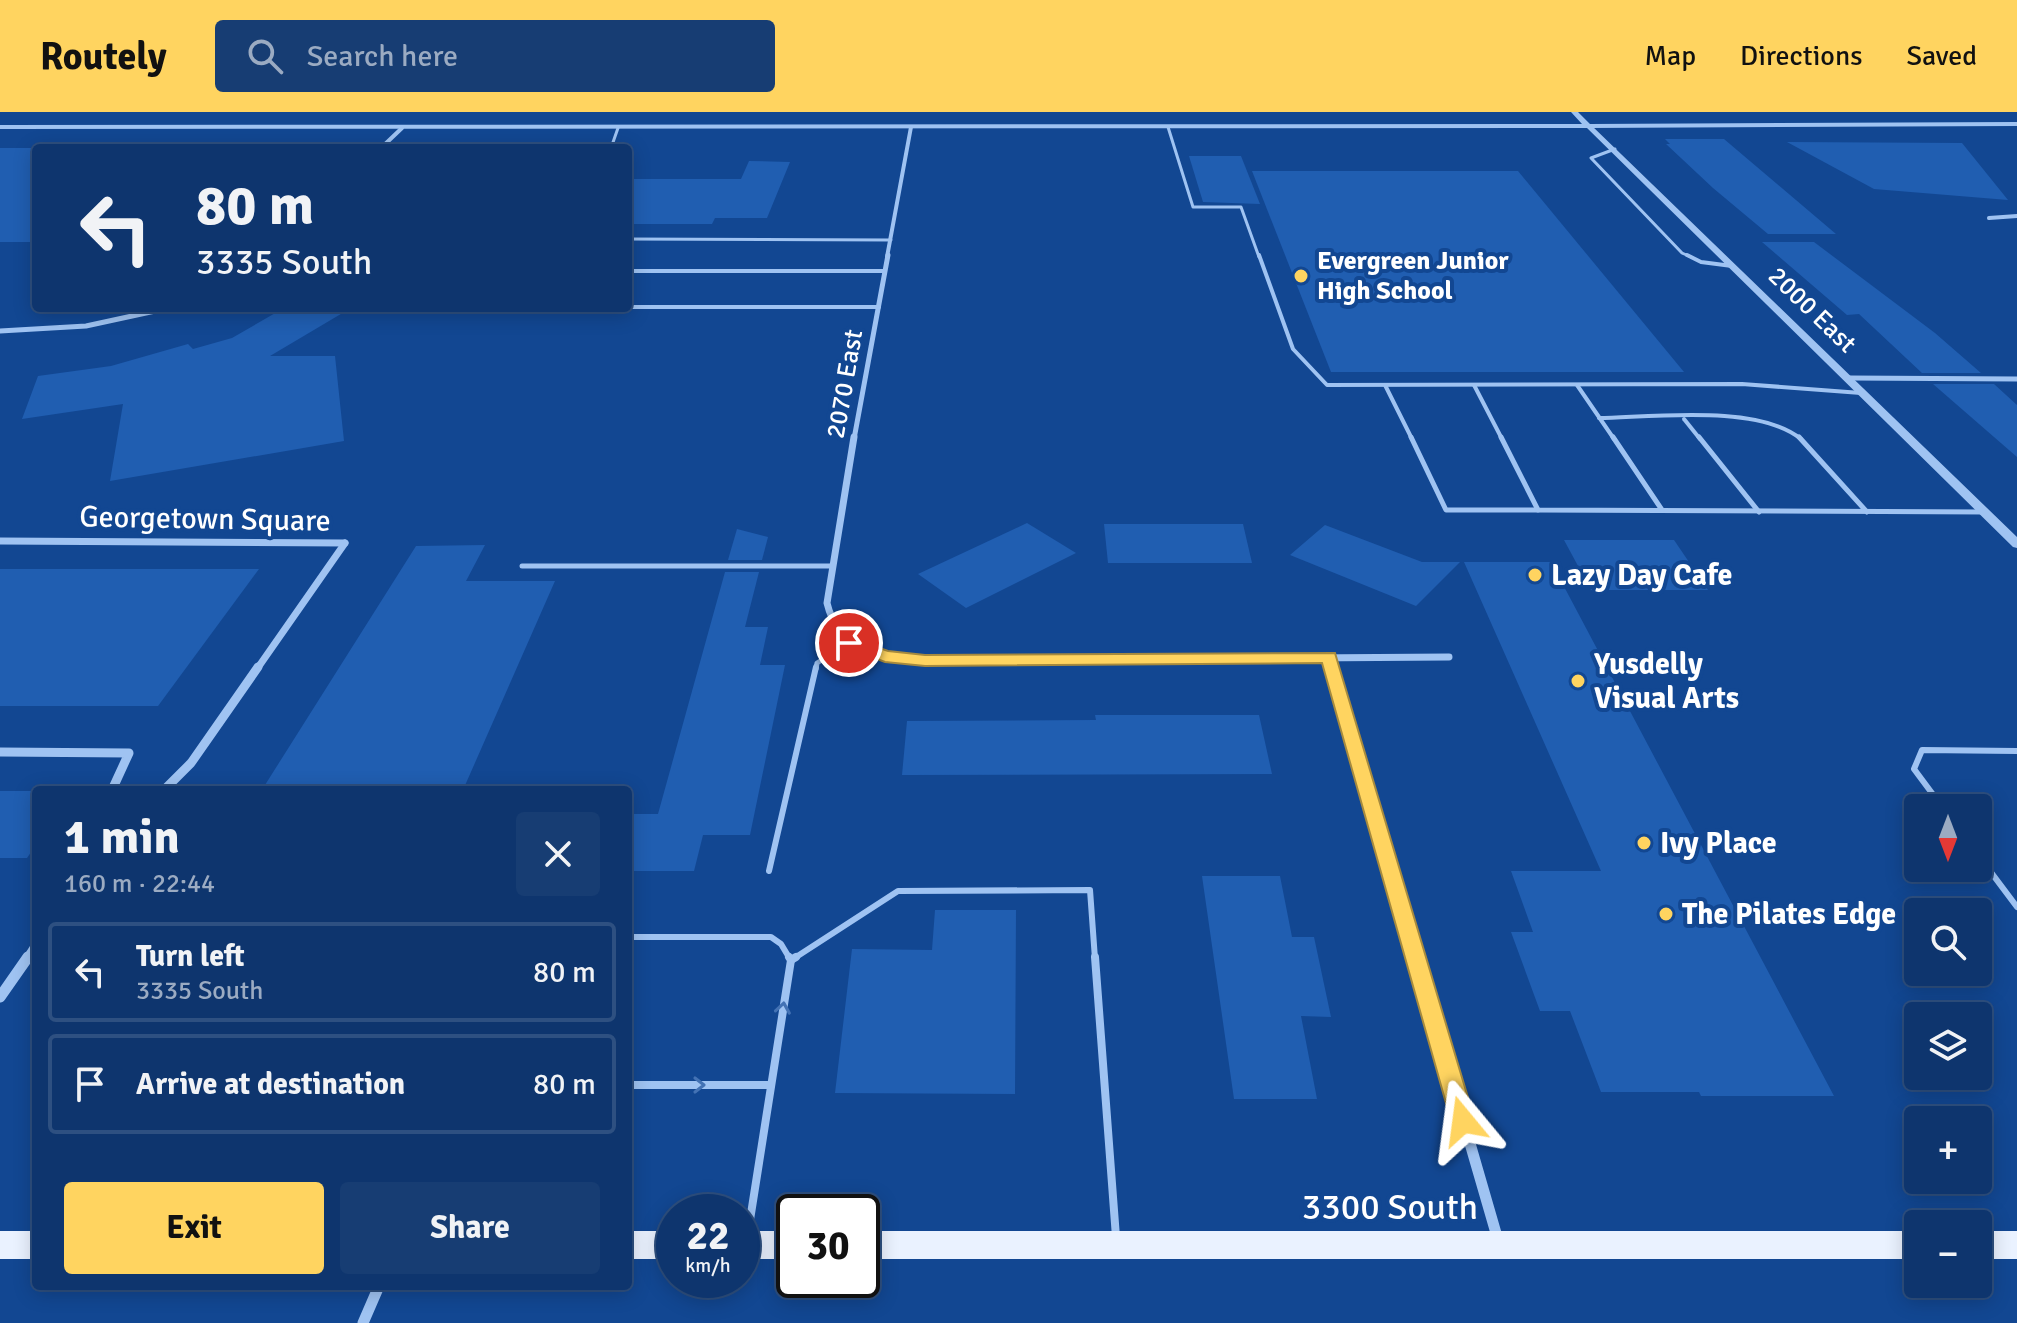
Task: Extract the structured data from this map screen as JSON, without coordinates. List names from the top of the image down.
{
  "streets": {
    "main road": ["3300 South"],
    "street": ["2000 East", "2070 East", "Georgetown Square"]
  },
  "places": [
    "Evergreen Junior High School",
    "Lazy Day Cafe",
    "Yusdelly Visual Arts",
    "Ivy Place",
    "The Pilates Edge"
  ],
  "north": "bottom",
  "page": {
    "header": "Routely",
    "search": "Search here",
    "nav": ["Map", "Directions", "Saved"],
    "turn": ["80 m", "3335 South"],
    "heading": ["1 min", "160 m · 22:44"],
    "map_buttons": ["+", "−"],
    "list": [
      {
        "name": "Turn left",
        "note": "3335 South",
        "value": "80 m"
      },
      {
        "name": "Arrive at destination",
        "value": "80 m"
      }
    ],
    "buttons": ["Exit", "Share"],
    "speed": "22 km/h",
    "limit": "30"
  }
}
